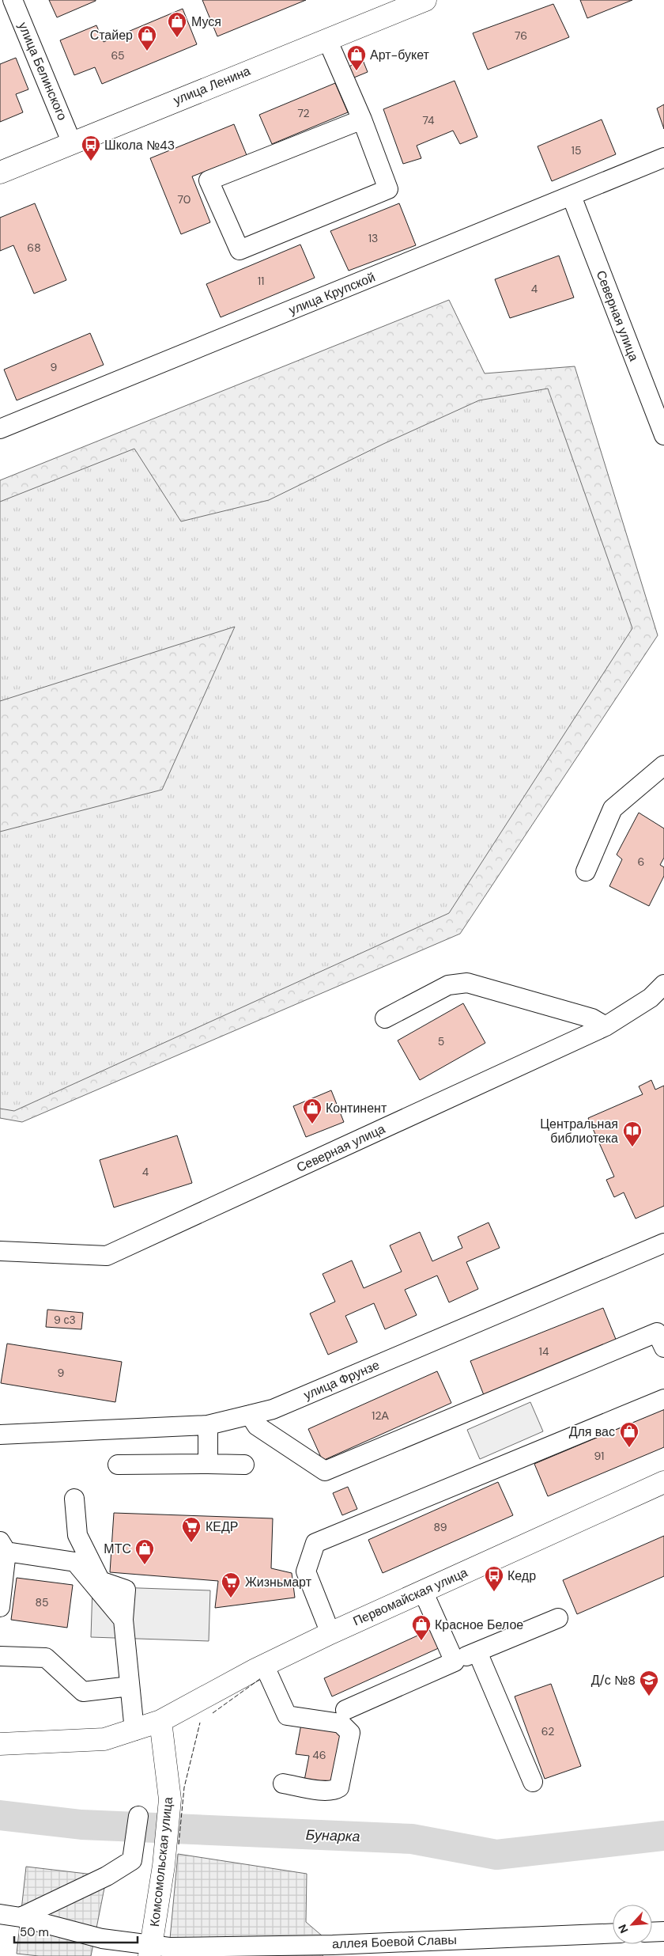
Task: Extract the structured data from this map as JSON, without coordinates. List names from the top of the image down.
{
  "streets": {
    "main road": ["улица Ленина", "Первомайская улица", "Комсомольская улица"],
    "street": [
      "улица Белинского",
      "улица Крупской",
      "Северная улица",
      "улица Фрунзе",
      "аллея Боевой Славы"
    ]
  },
  "crossings": [
    ["улица Белинского", "улица Ленина"],
    ["улица Крупской", "Северная улица"],
    ["Первомайская улица", "Комсомольская улица"],
    ["Комсомольская улица", "аллея Боевой Славы"]
  ],
  "water": ["Бунарка"],
  "places": {
    "shop": [
      "Муся",
      "Стайер",
      "Арт-букет",
      "Континент",
      "Для вас",
      "МТС",
      "Красное Белое"
    ],
    "bus stop": ["Школа №43", "Кедр"],
    "library": ["Центральная библиотека"],
    "supermarket": ["КЕДР", "Жизньмарт"],
    "school or university": ["Д/с №8"]
  },
  "house_numbers": [
    "76",
    "65",
    "72",
    "74",
    "15",
    "70",
    "13",
    "68",
    "11",
    "4",
    "9",
    "6",
    "5",
    "4",
    "9 с3",
    "14",
    "9",
    "12А",
    "91",
    "89",
    "85",
    "62",
    "46"
  ],
  "scale_bar": "50 m",
  "north": "bottom left"
}
